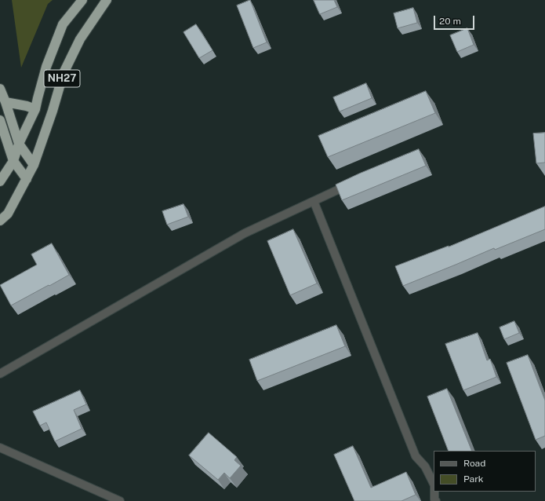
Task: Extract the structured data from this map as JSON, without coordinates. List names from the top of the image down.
{
  "streets": {
    "highway": ["NH27"]
  },
  "legend": ["Road", "Park"],
  "scale_bar": "20 m"
}
